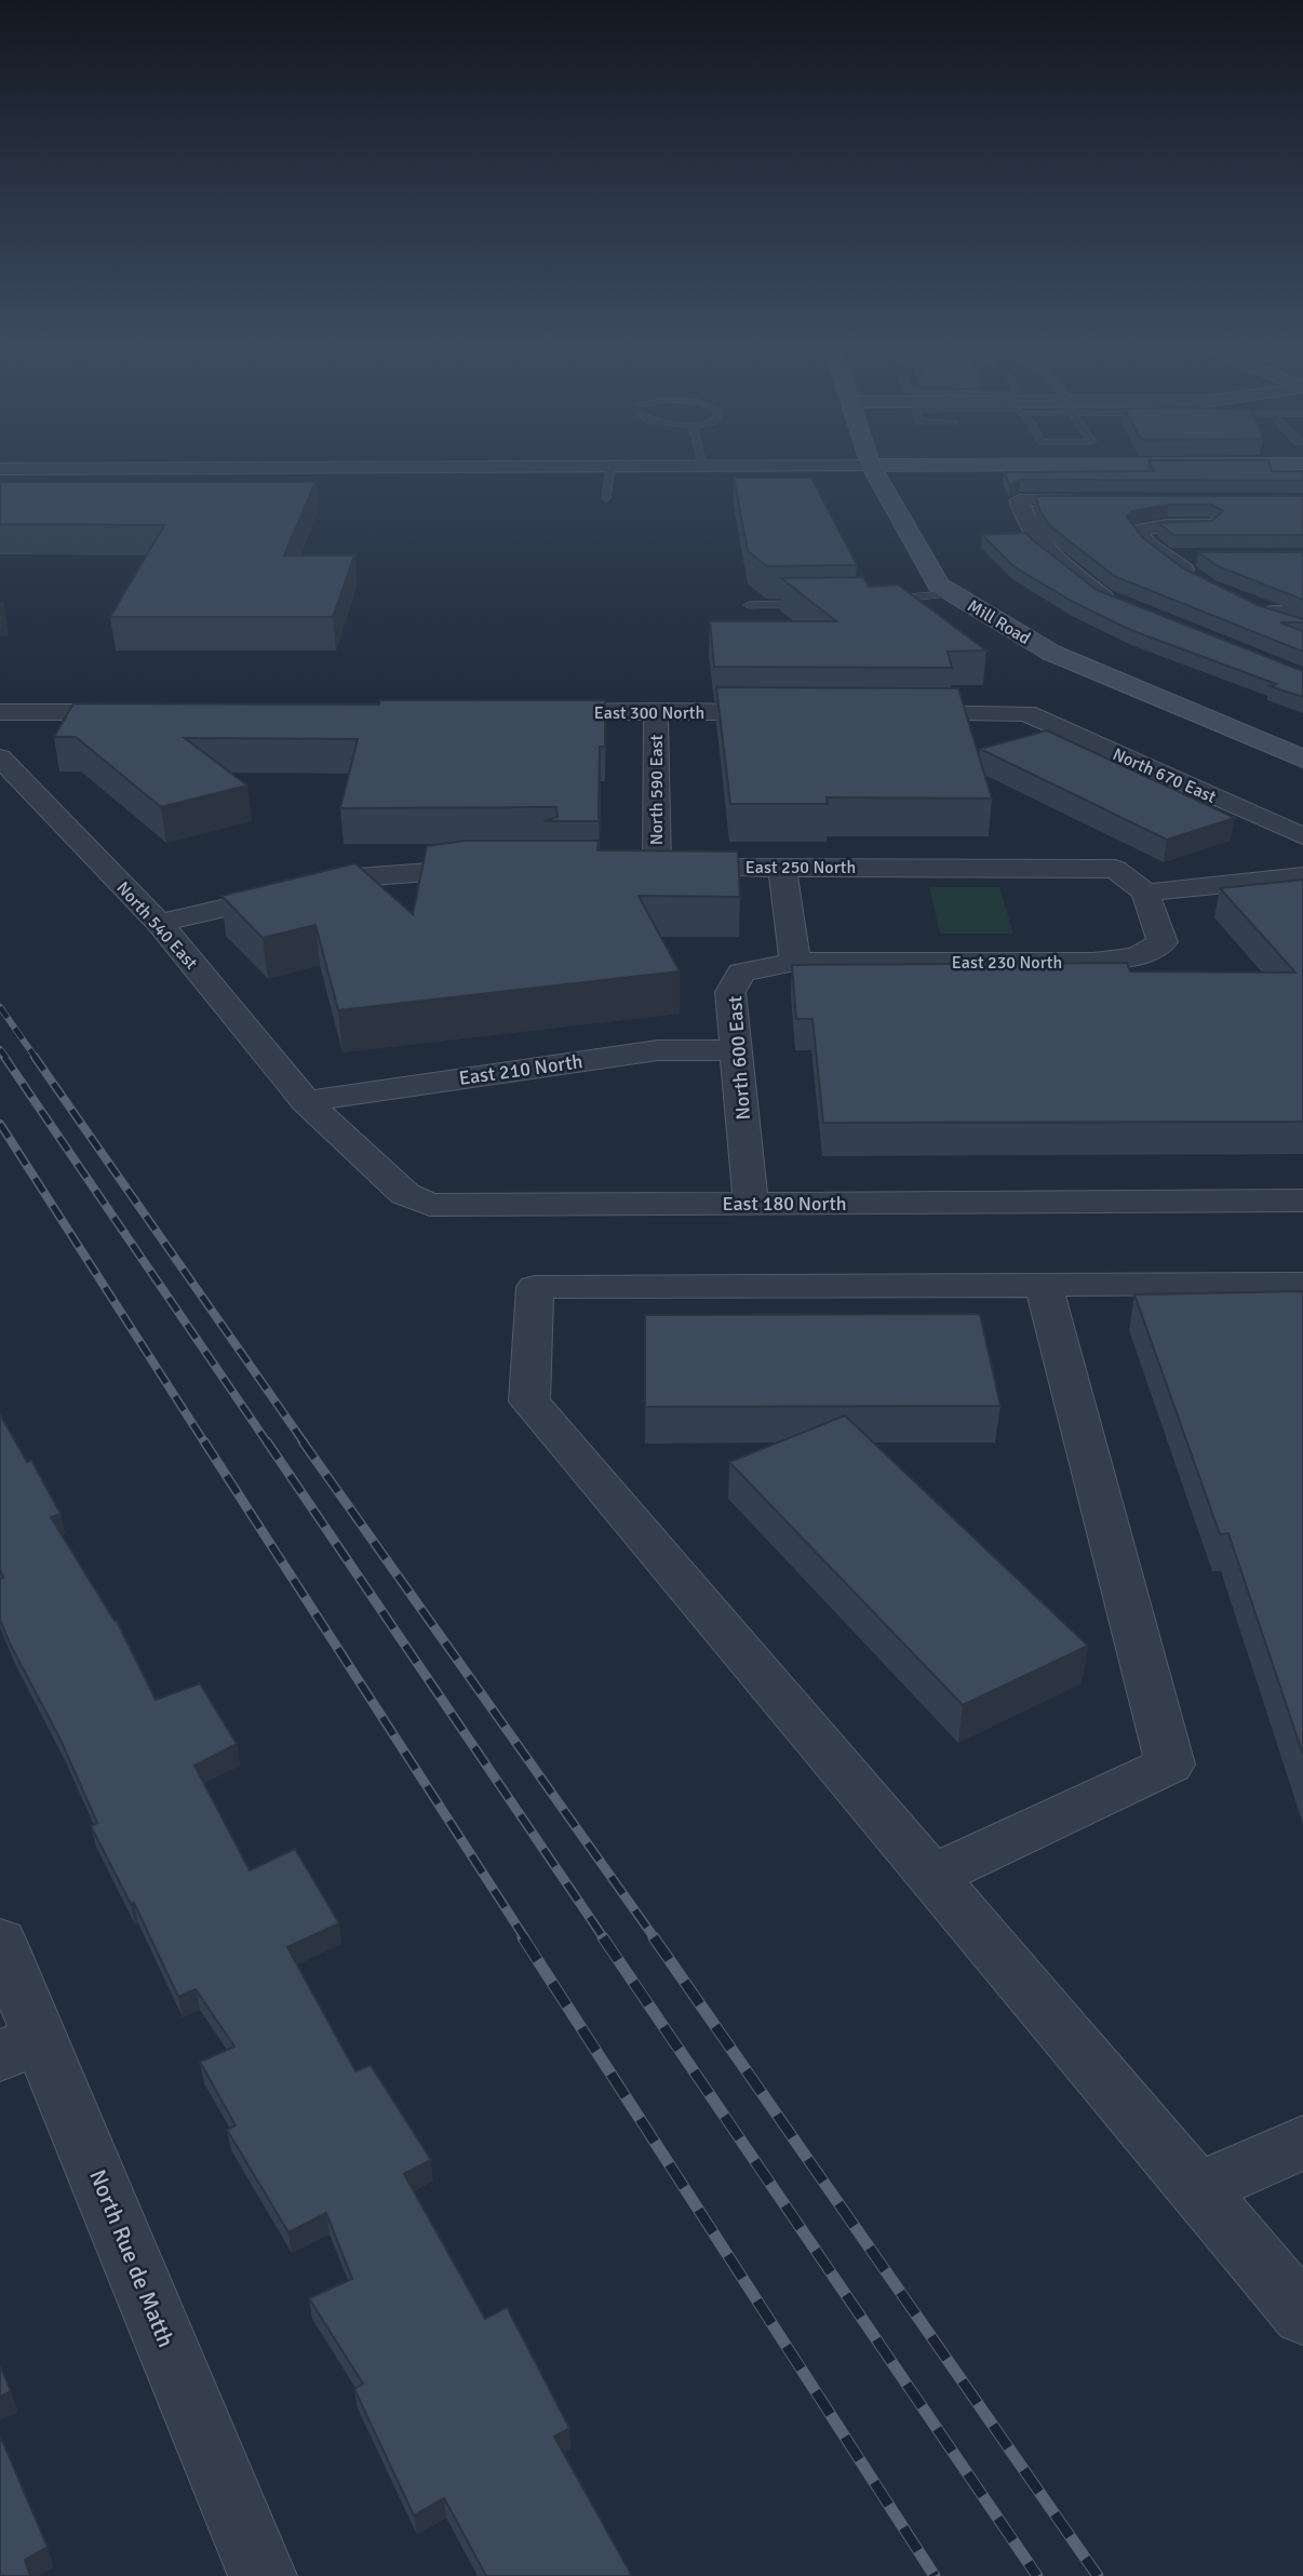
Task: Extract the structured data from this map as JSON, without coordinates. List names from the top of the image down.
{
  "streets": {
    "main road": ["Mill Road"],
    "street": [
      "East 300 North",
      "North 670 East",
      "North 590 East",
      "East 250 North",
      "North 540 East",
      "East 230 North",
      "North 600 East",
      "East 210 North",
      "East 180 North",
      "North Rue de Matth"
    ]
  },
  "crossings": [
    ["East 300 North", "North 590 East"],
    ["North 590 East", "East 250 North"],
    ["East 250 North", "East 230 North"],
    ["North 540 East", "East 210 North"],
    ["North 540 East", "East 180 North"],
    ["East 230 North", "North 600 East"],
    ["North 600 East", "East 210 North"],
    ["North 600 East", "East 180 North"],
    ["East 210 North", "East 180 North"]
  ]
}
